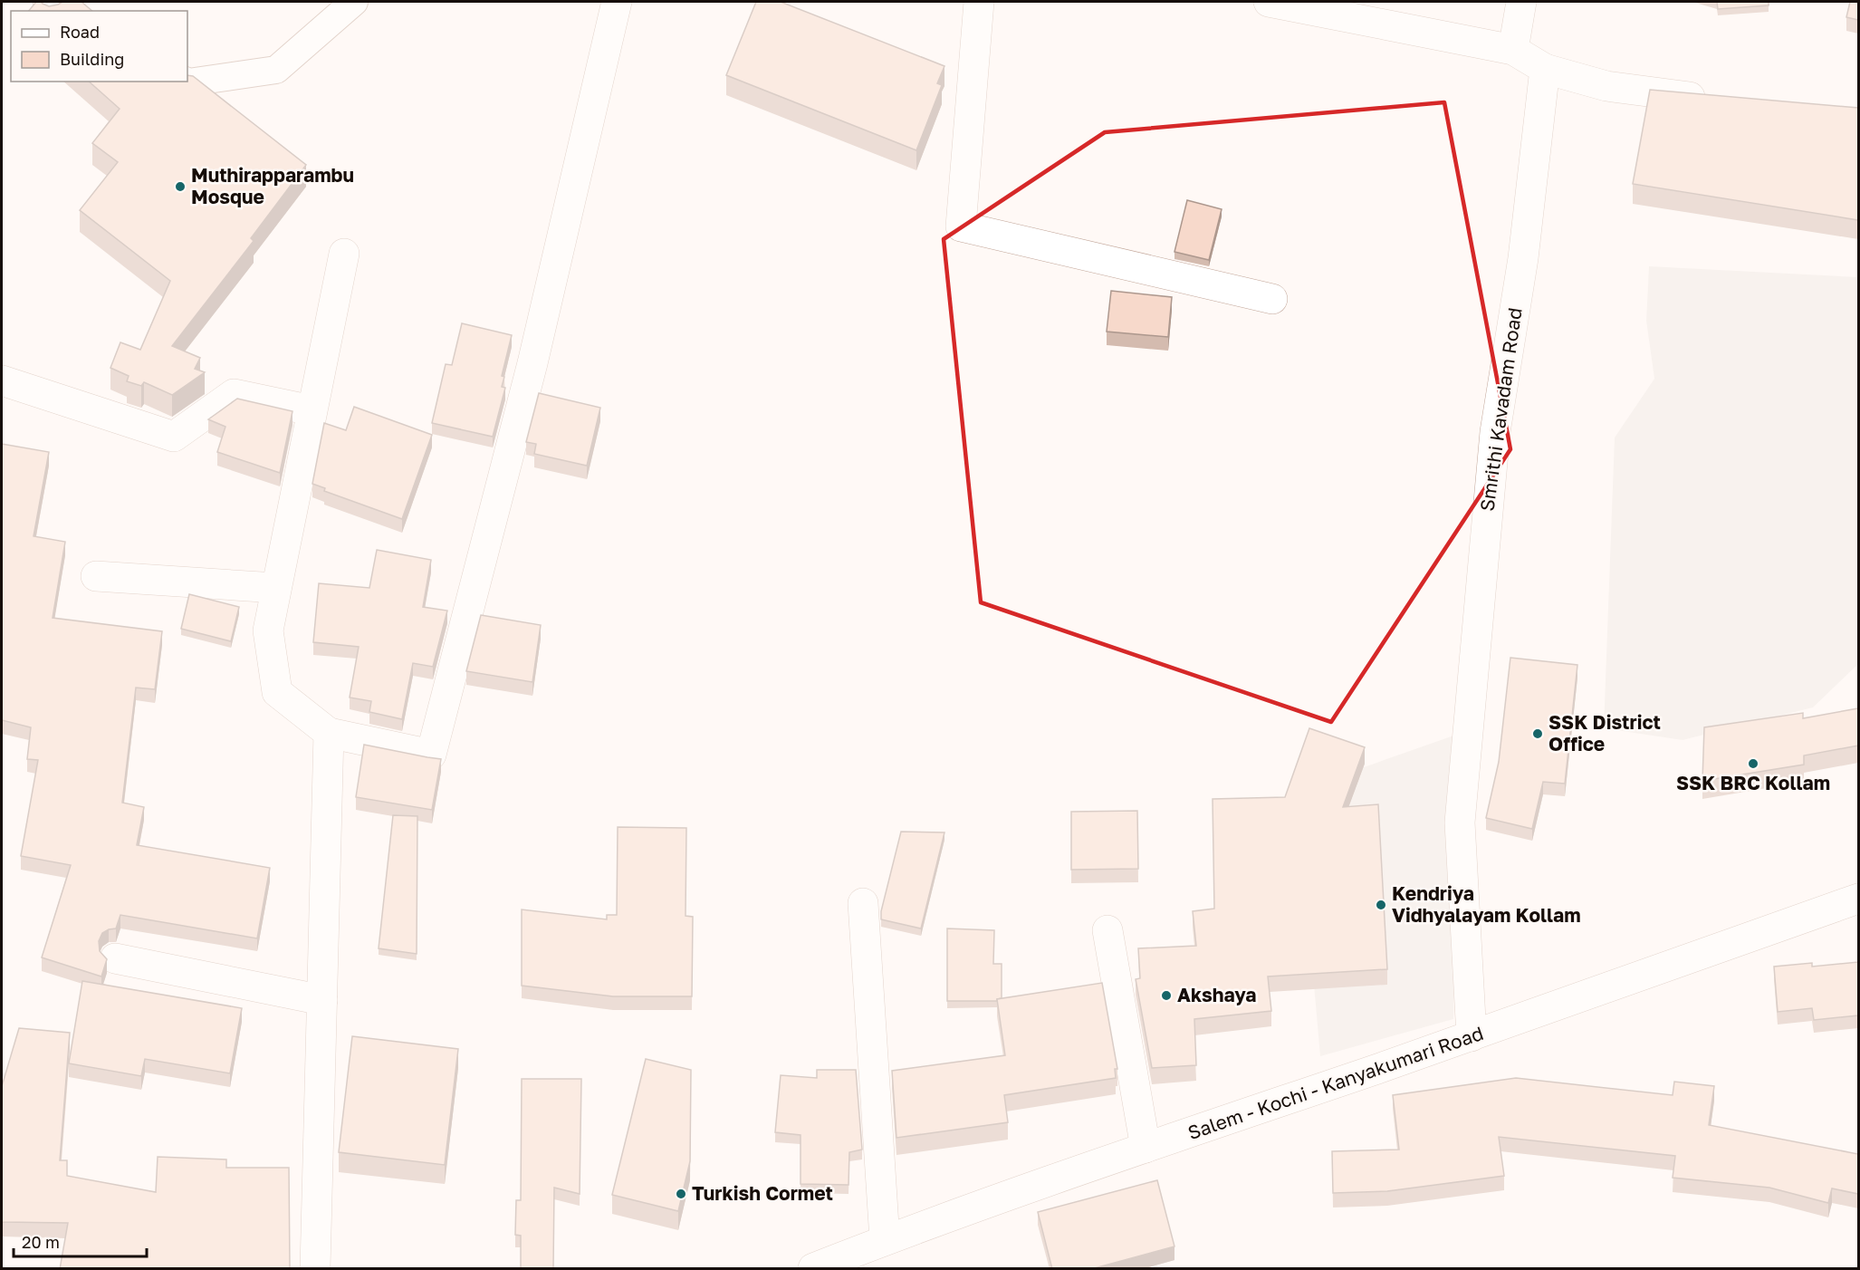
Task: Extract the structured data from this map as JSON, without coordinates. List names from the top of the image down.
{
  "streets": {
    "street": ["Smrithi Kavadam Road", "Salem - Kochi - Kanyakumari Road"]
  },
  "crossings": [
    ["Smrithi Kavadam Road", "Salem - Kochi - Kanyakumari Road"]
  ],
  "places": [
    "Muthirapparambu Mosque",
    "SSK District Office",
    "SSK BRC Kollam",
    "Kendriya Vidhyalayam Kollam",
    "Akshaya",
    "Turkish Cormet"
  ],
  "legend": ["Road", "Building"],
  "scale_bar": "20 m"
}
